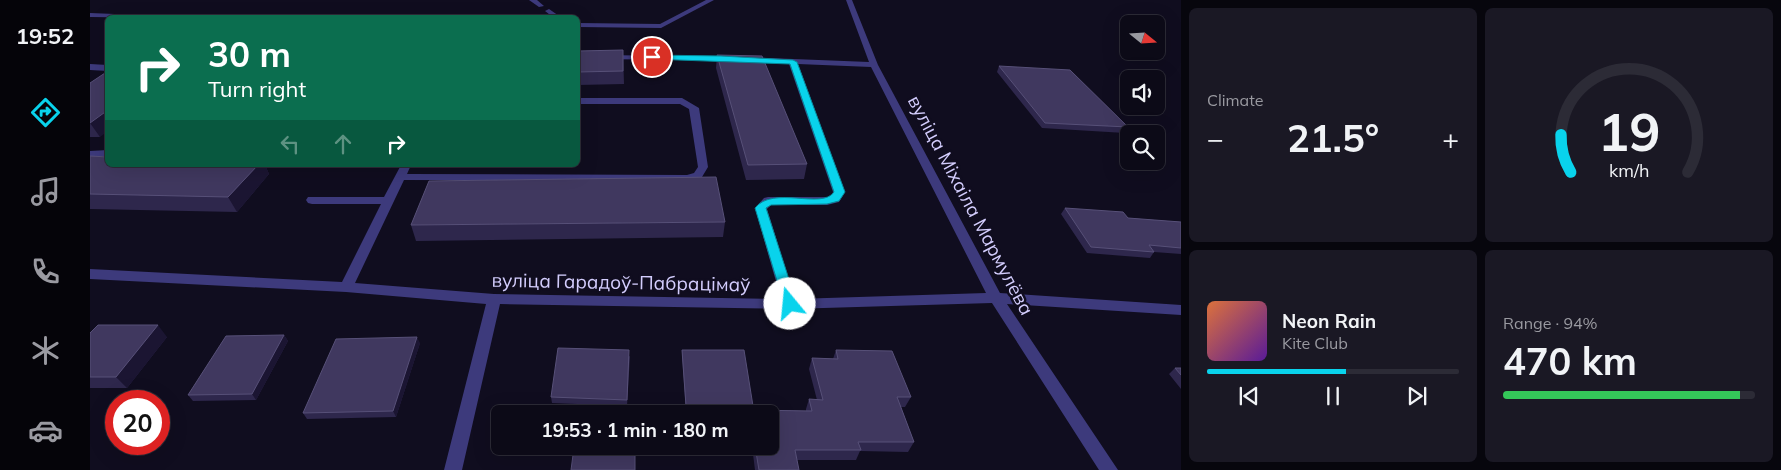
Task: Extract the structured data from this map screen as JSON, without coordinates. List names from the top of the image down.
{
  "streets": {
    "street": ["вуліца Міхаіла Мармулёва", "вуліца Гарадоў-Пабрацімаў"]
  },
  "crossings": [
    ["вуліца Міхаіла Мармулёва", "вуліца Гарадоў-Пабрацімаў"]
  ],
  "north": "right",
  "page": {
    "tabs": "19:52",
    "tile": [
      "Climate",
      ["Range · 94%", "470 km"]
    ],
    "turn": ["30 m", "Turn right"],
    "heat": ["−", "21.5°", "+"],
    "song": ["Neon Rain", "Kite Club"],
    "limit": "20",
    "trip": "19:53 · 1 min · 180 m",
    "gauge": ["19", "km/h"]
  }
}
